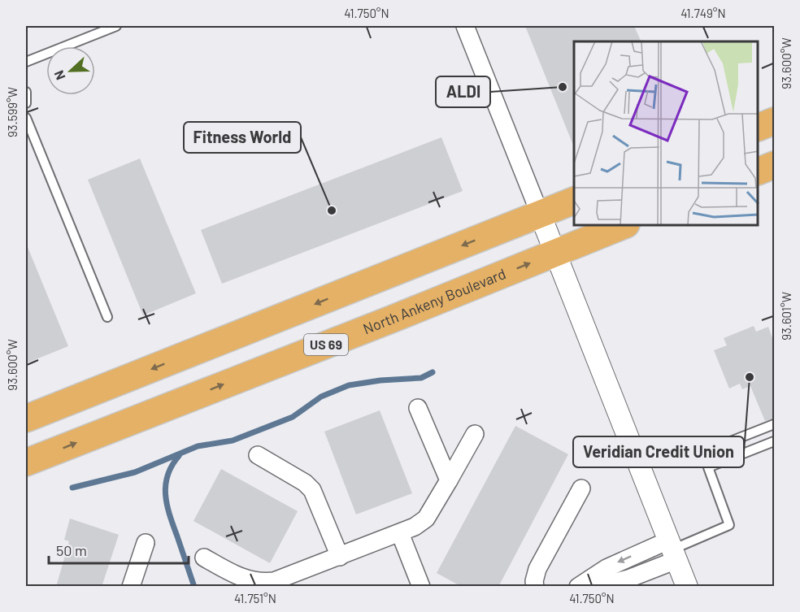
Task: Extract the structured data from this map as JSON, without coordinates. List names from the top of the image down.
{
  "streets": {
    "main road": ["North Ankeny Boulevard", "US 69"]
  },
  "places": ["ALDI", "Fitness World", "Veridian Credit Union"],
  "scale_bar": "50 m",
  "north": "left",
  "coordinates": [
    "41.750°N",
    "41.749°N",
    "93.600°W",
    "93.599°W",
    "93.601°W",
    "41.751°N"
  ]
}
